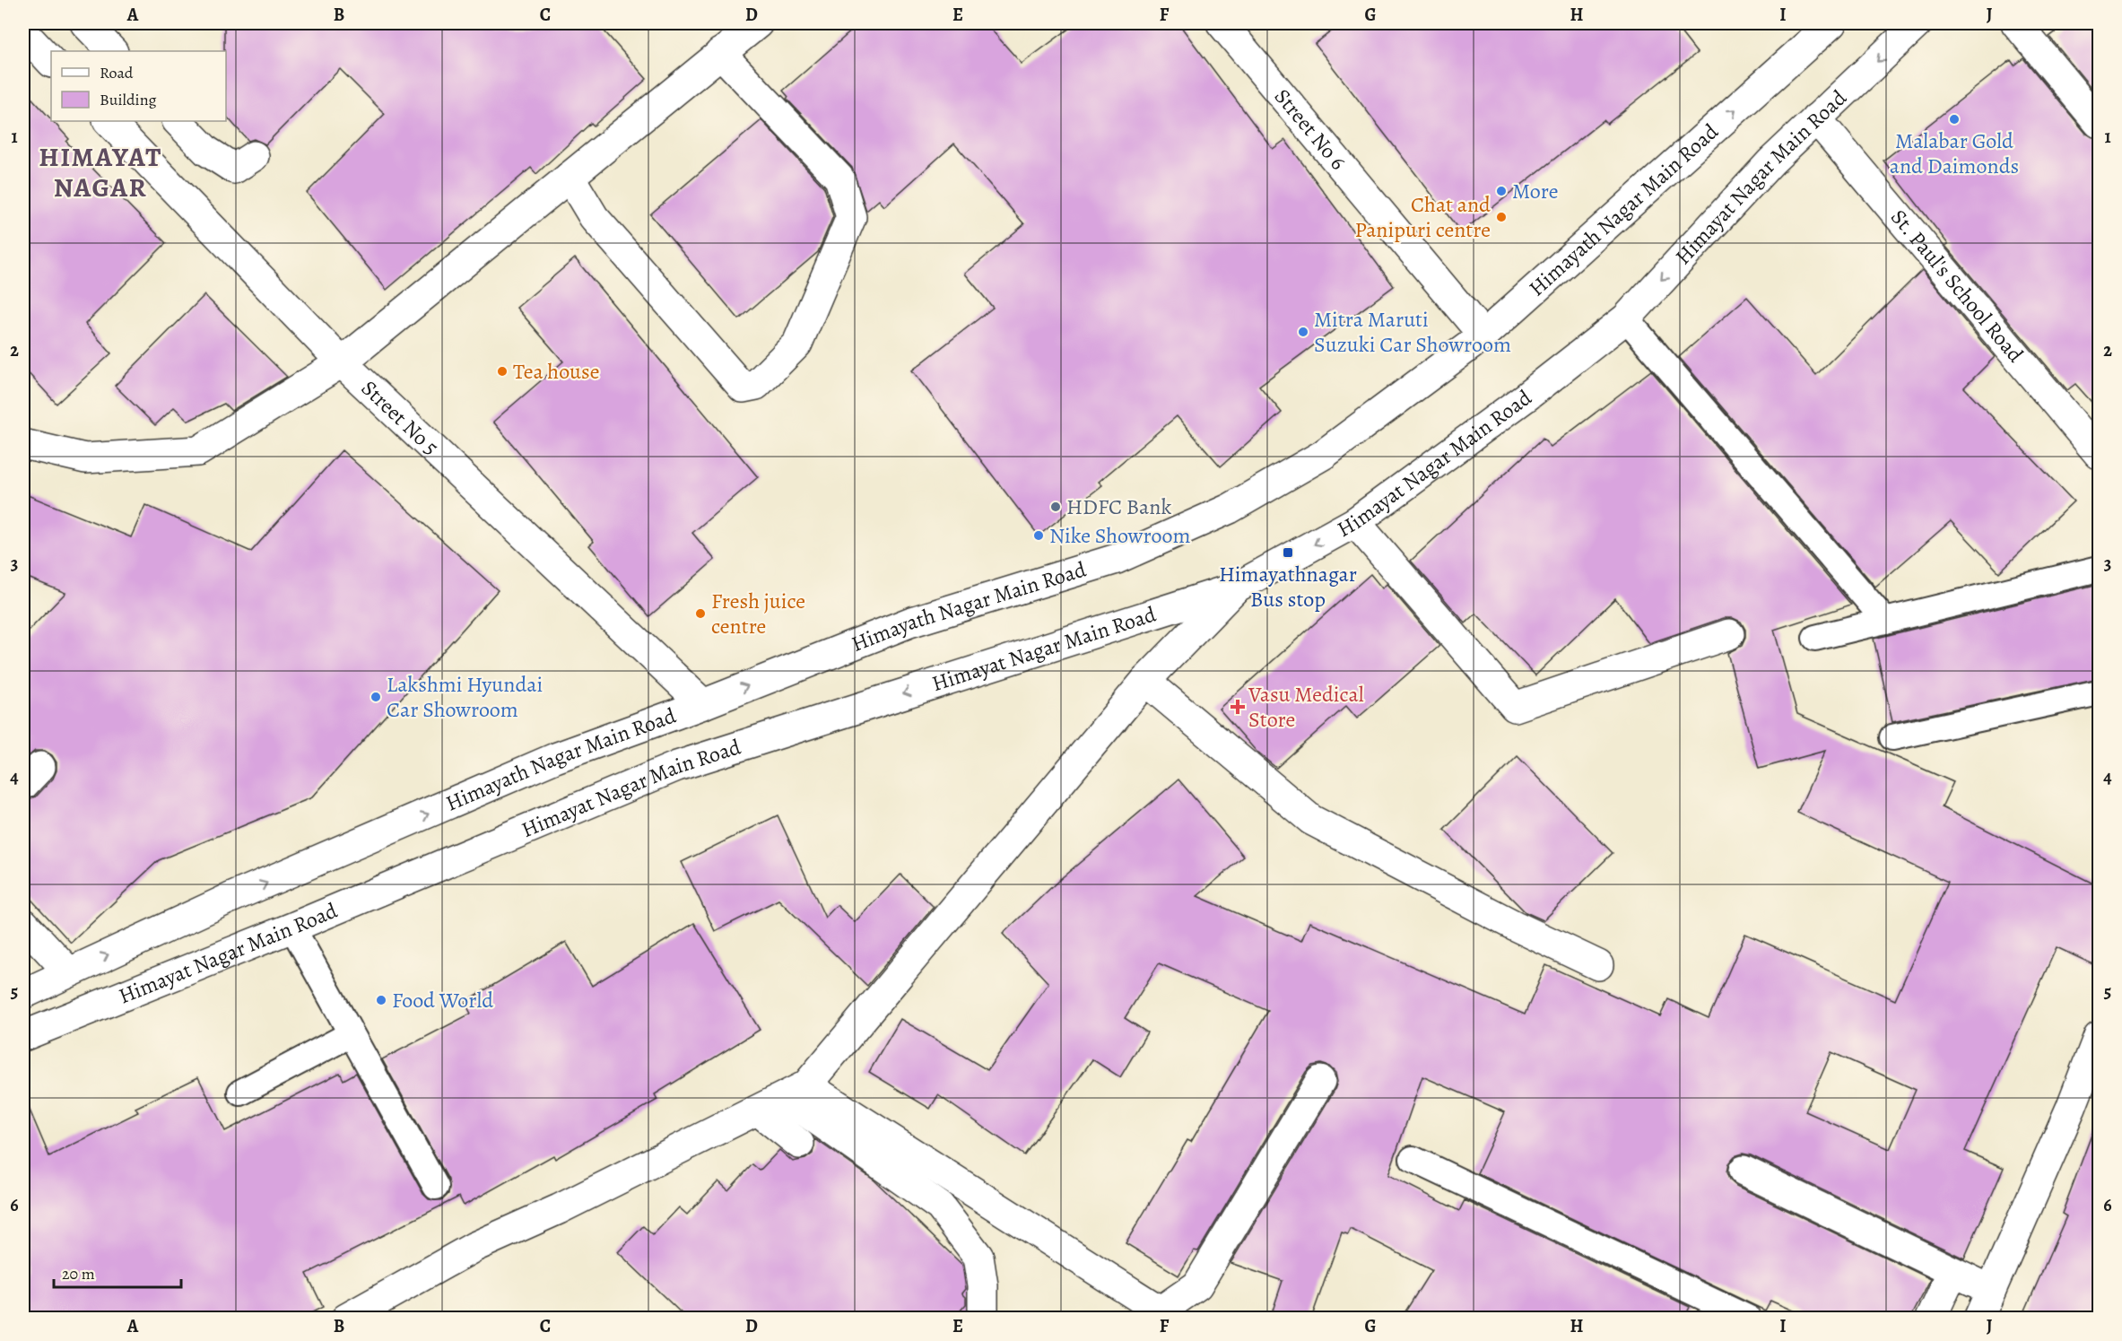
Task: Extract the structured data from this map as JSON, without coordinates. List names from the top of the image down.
{
  "streets": {
    "street": [
      "Street No 6",
      "Himayat Nagar Main Road",
      "Himayath Nagar Main Road",
      "St. Paul's School Road",
      "Street No 5"
    ]
  },
  "crossings": [
    ["Street No 6", "Himayath Nagar Main Road"],
    ["Himayat Nagar Main Road", "St. Paul's School Road"],
    ["Himayath Nagar Main Road", "Street No 5"]
  ],
  "one_way": ["Himayath Nagar Main Road"],
  "districts": ["HIMAYAT NAGAR"],
  "places": {
    "other": [
      "Malabar Gold and Daimonds",
      "More",
      "Chat and Panipuri centre",
      "Mitra Maruti Suzuki Car Showroom",
      "Tea house",
      "HDFC Bank",
      "Nike Showroom",
      "Fresh juice centre",
      "Lakshmi Hyundai Car Showroom",
      "Food World"
    ],
    "transit": ["Himayathnagar Bus stop"],
    "health": ["Vasu Medical Store"]
  },
  "legend": ["Road", "Building"],
  "scale_bar": "20 m",
  "grid": {
    "columns": [
      "A",
      "B",
      "C",
      "D",
      "E",
      "F",
      "G",
      "H",
      "I",
      "J"
    ],
    "rows": [
      "1",
      "2",
      "3",
      "4",
      "5",
      "6"
    ]
  }
}
